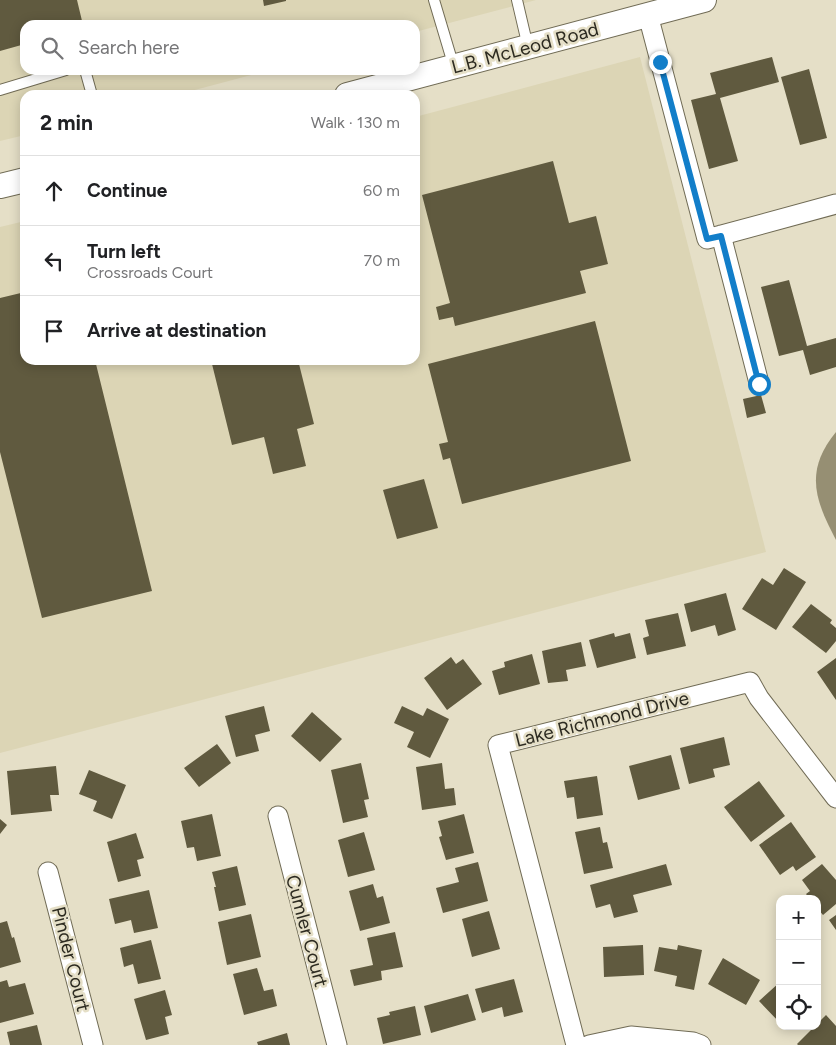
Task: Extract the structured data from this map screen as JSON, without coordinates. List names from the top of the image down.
{
  "streets": {
    "street": [
      "L.B. McLeod Road",
      "Lake Richmond Drive",
      "Cumler Court",
      "Pinder Court"
    ]
  },
  "page": {
    "search": "Search here",
    "heading": ["2 min", "Walk · 130 m"],
    "list": [
      ["Continue", "60 m"],
      ["Turn left", "Crossroads Court", "70 m"],
      "Arrive at destination"
    ],
    "map_buttons": ["+", "−"]
  }
}
